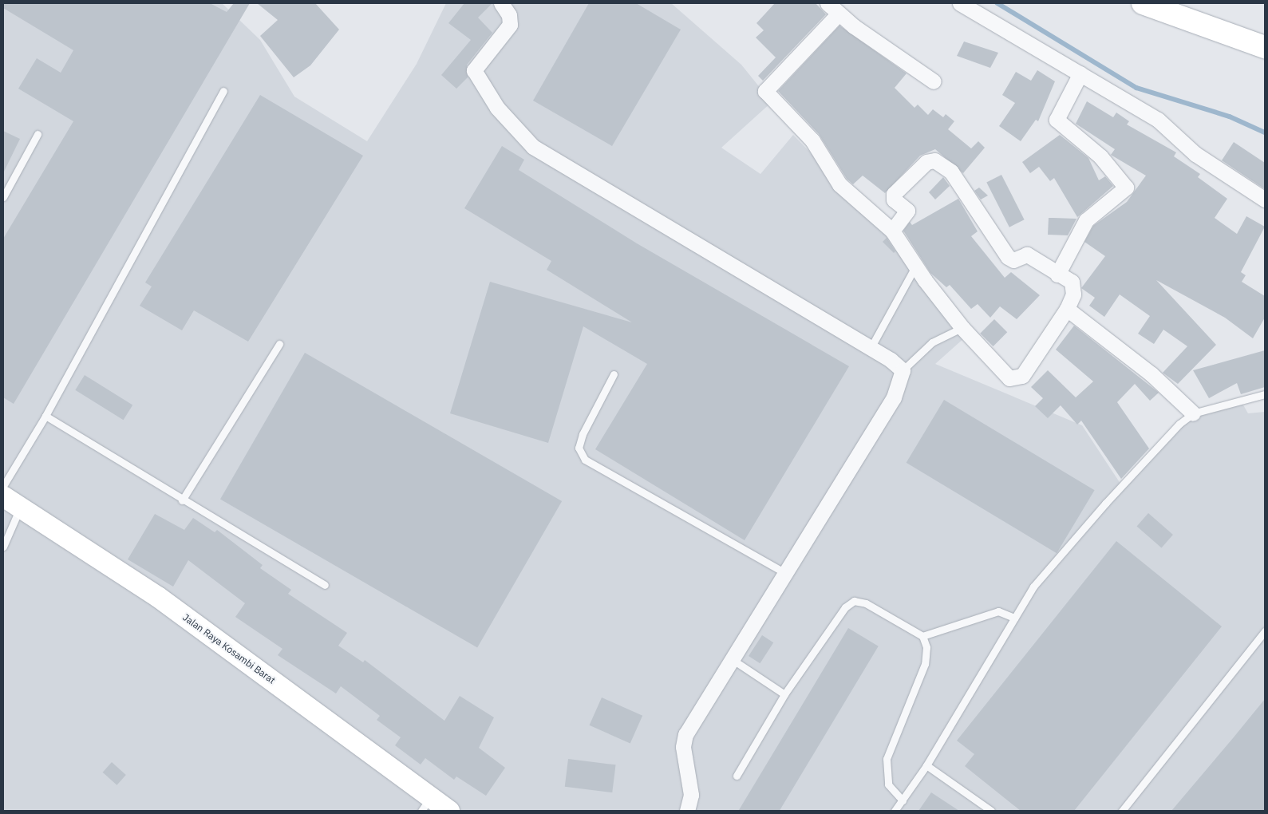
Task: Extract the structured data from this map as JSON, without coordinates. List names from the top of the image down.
{
  "streets": {
    "main road": ["Jalan Raya Kosambi Barat"]
  }
}
